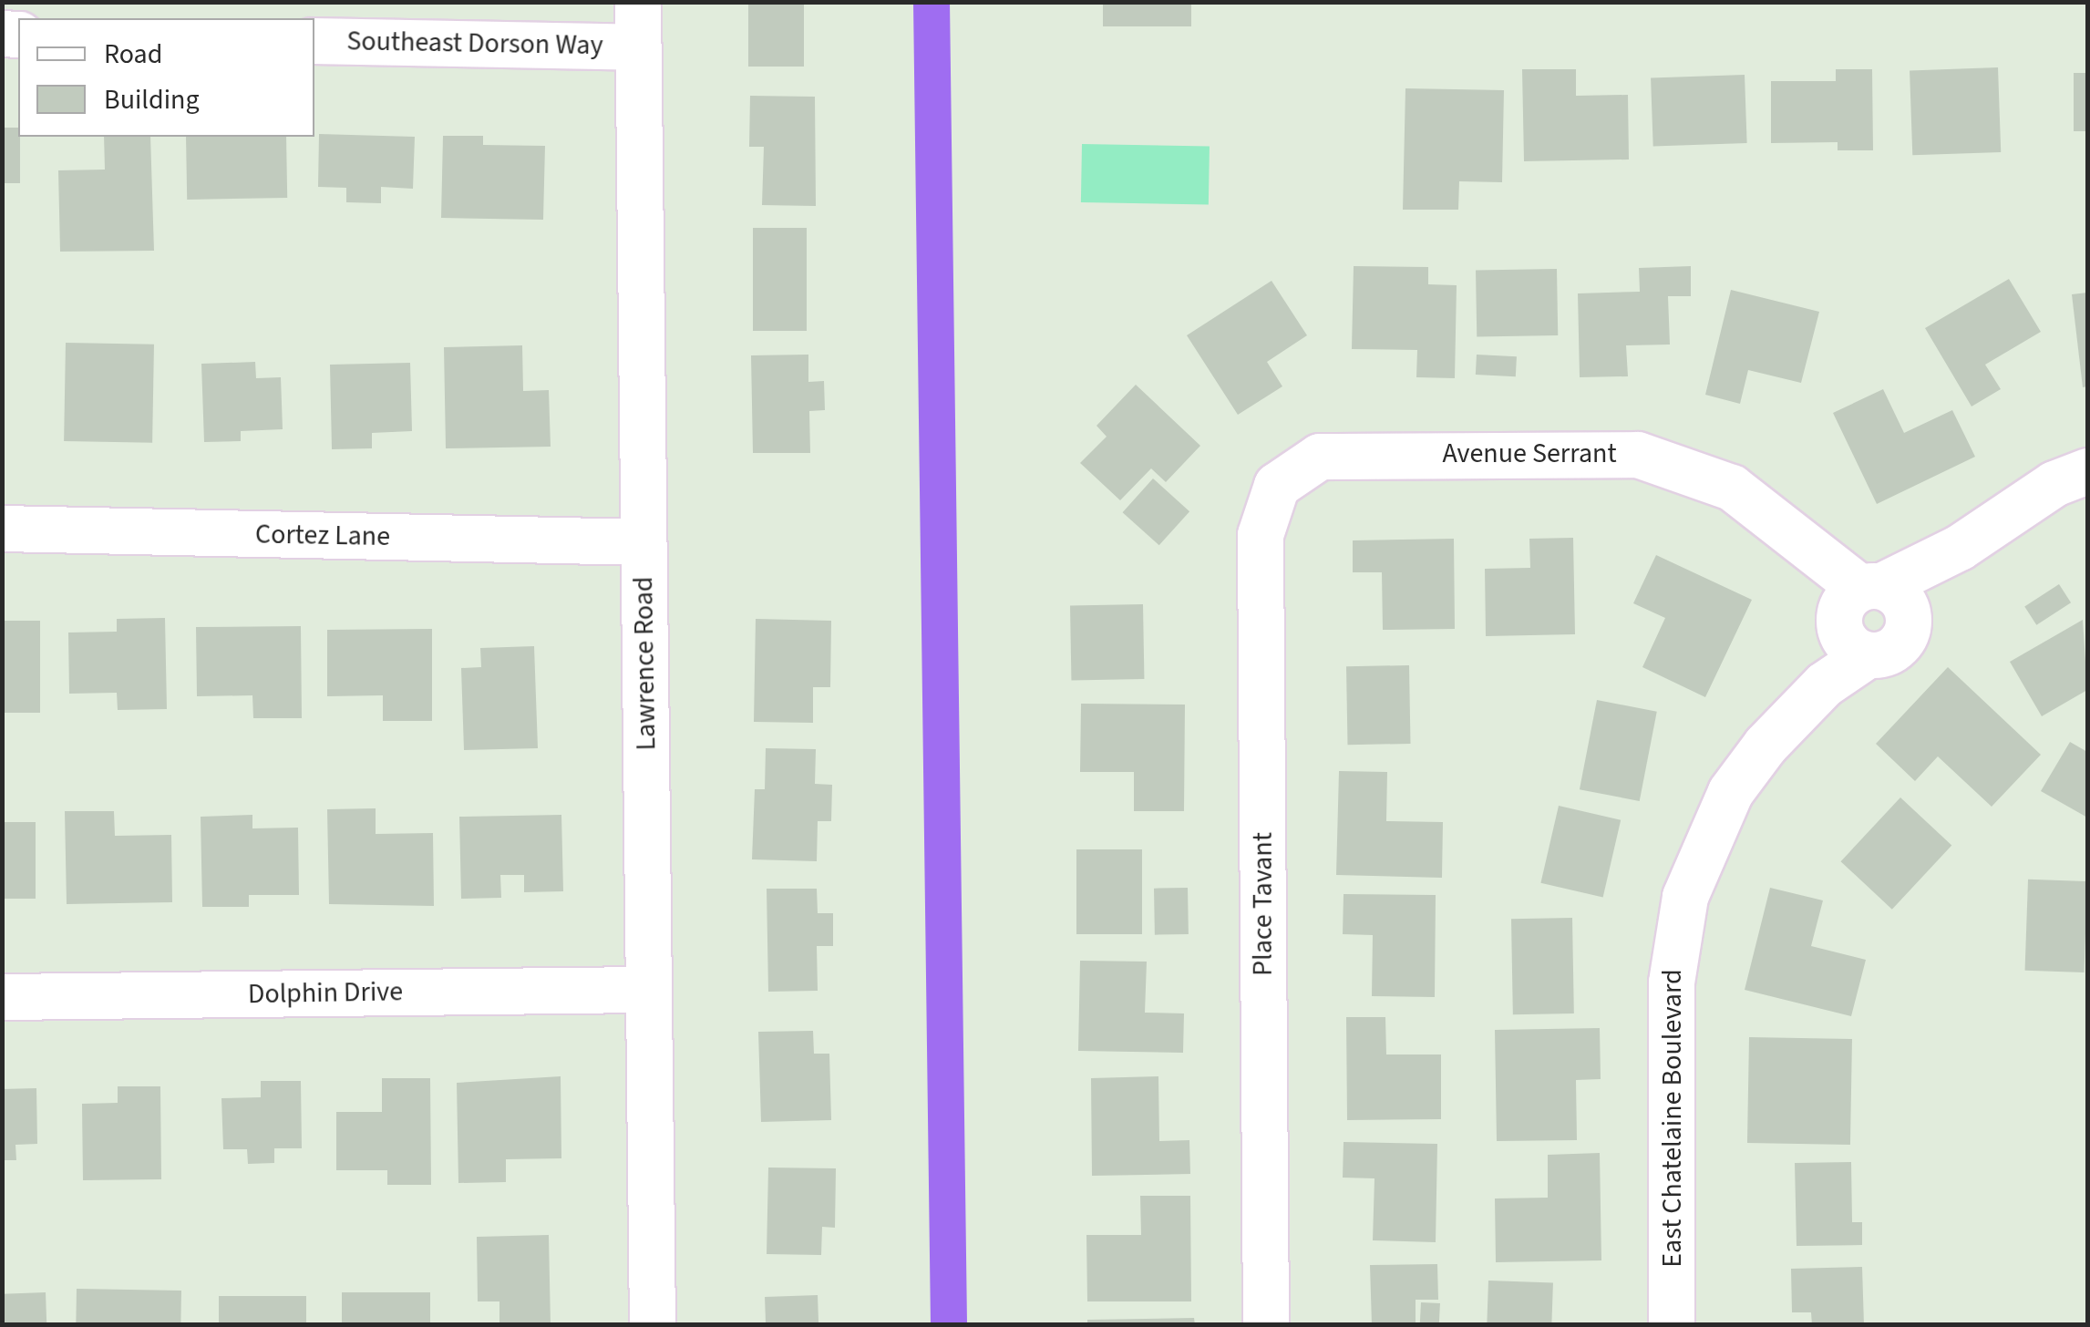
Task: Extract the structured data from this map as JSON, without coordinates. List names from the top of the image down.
{
  "streets": {
    "street": [
      "Southeast Dorson Way",
      "Avenue Serrant",
      "Cortez Lane",
      "Lawrence Road",
      "Place Tavant",
      "Dolphin Drive",
      "East Chatelaine Boulevard"
    ]
  },
  "crossings": [
    ["Southeast Dorson Way", "Lawrence Road"],
    ["Avenue Serrant", "Place Tavant"],
    ["Avenue Serrant", "East Chatelaine Boulevard"],
    ["Cortez Lane", "Lawrence Road"],
    ["Lawrence Road", "Dolphin Drive"]
  ],
  "legend": ["Road", "Building"]
}
